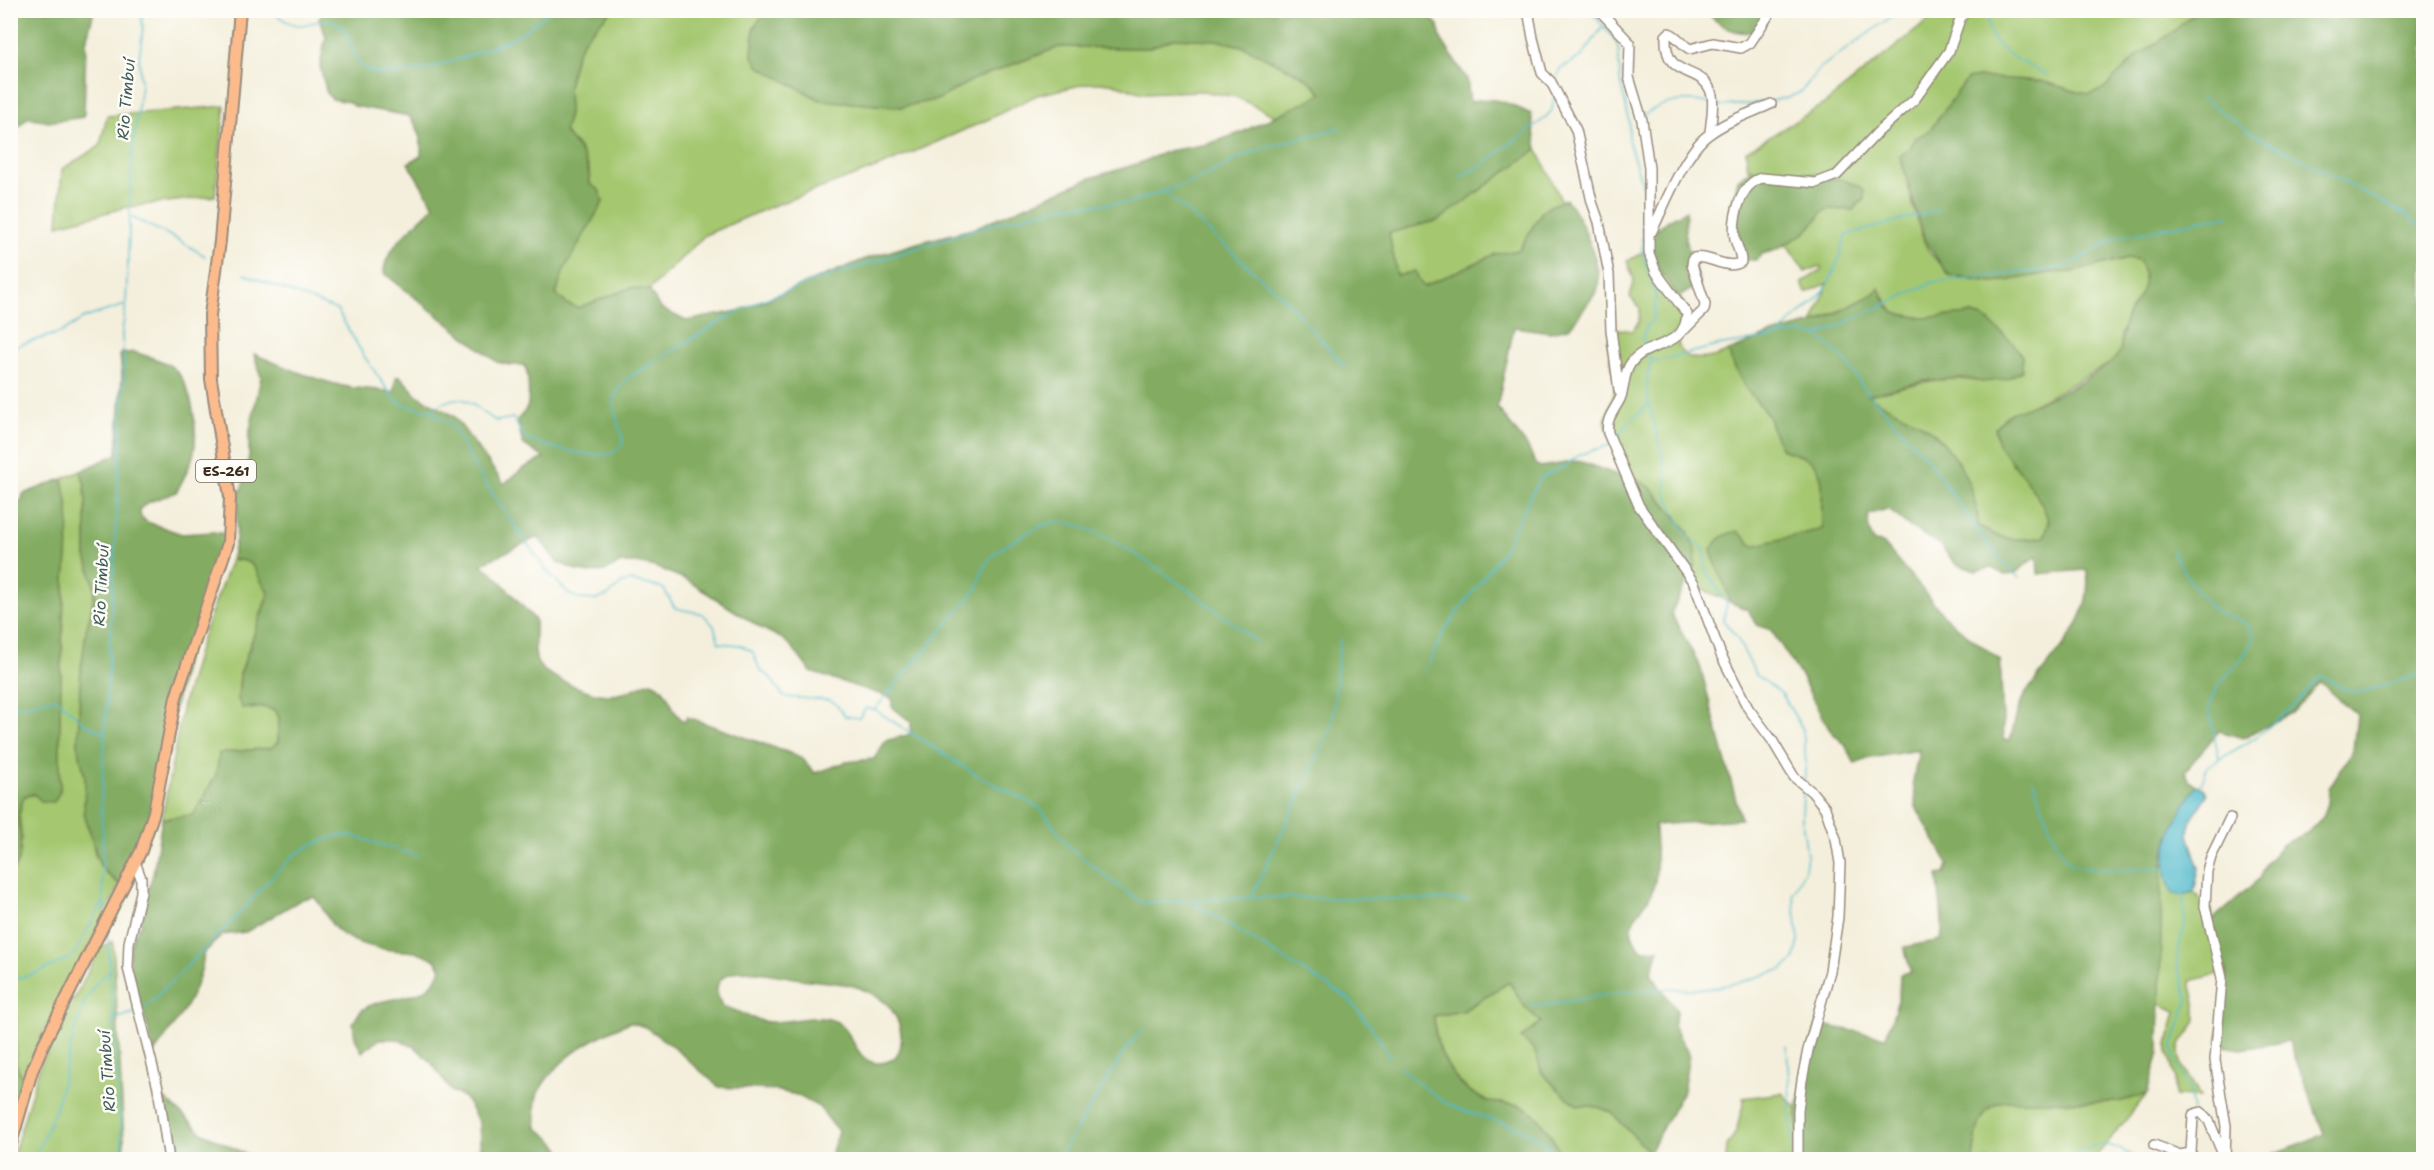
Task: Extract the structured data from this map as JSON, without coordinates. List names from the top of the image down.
{
  "streets": {
    "main road": ["ES-261"]
  },
  "water": ["Rio Timbuí"]
}
